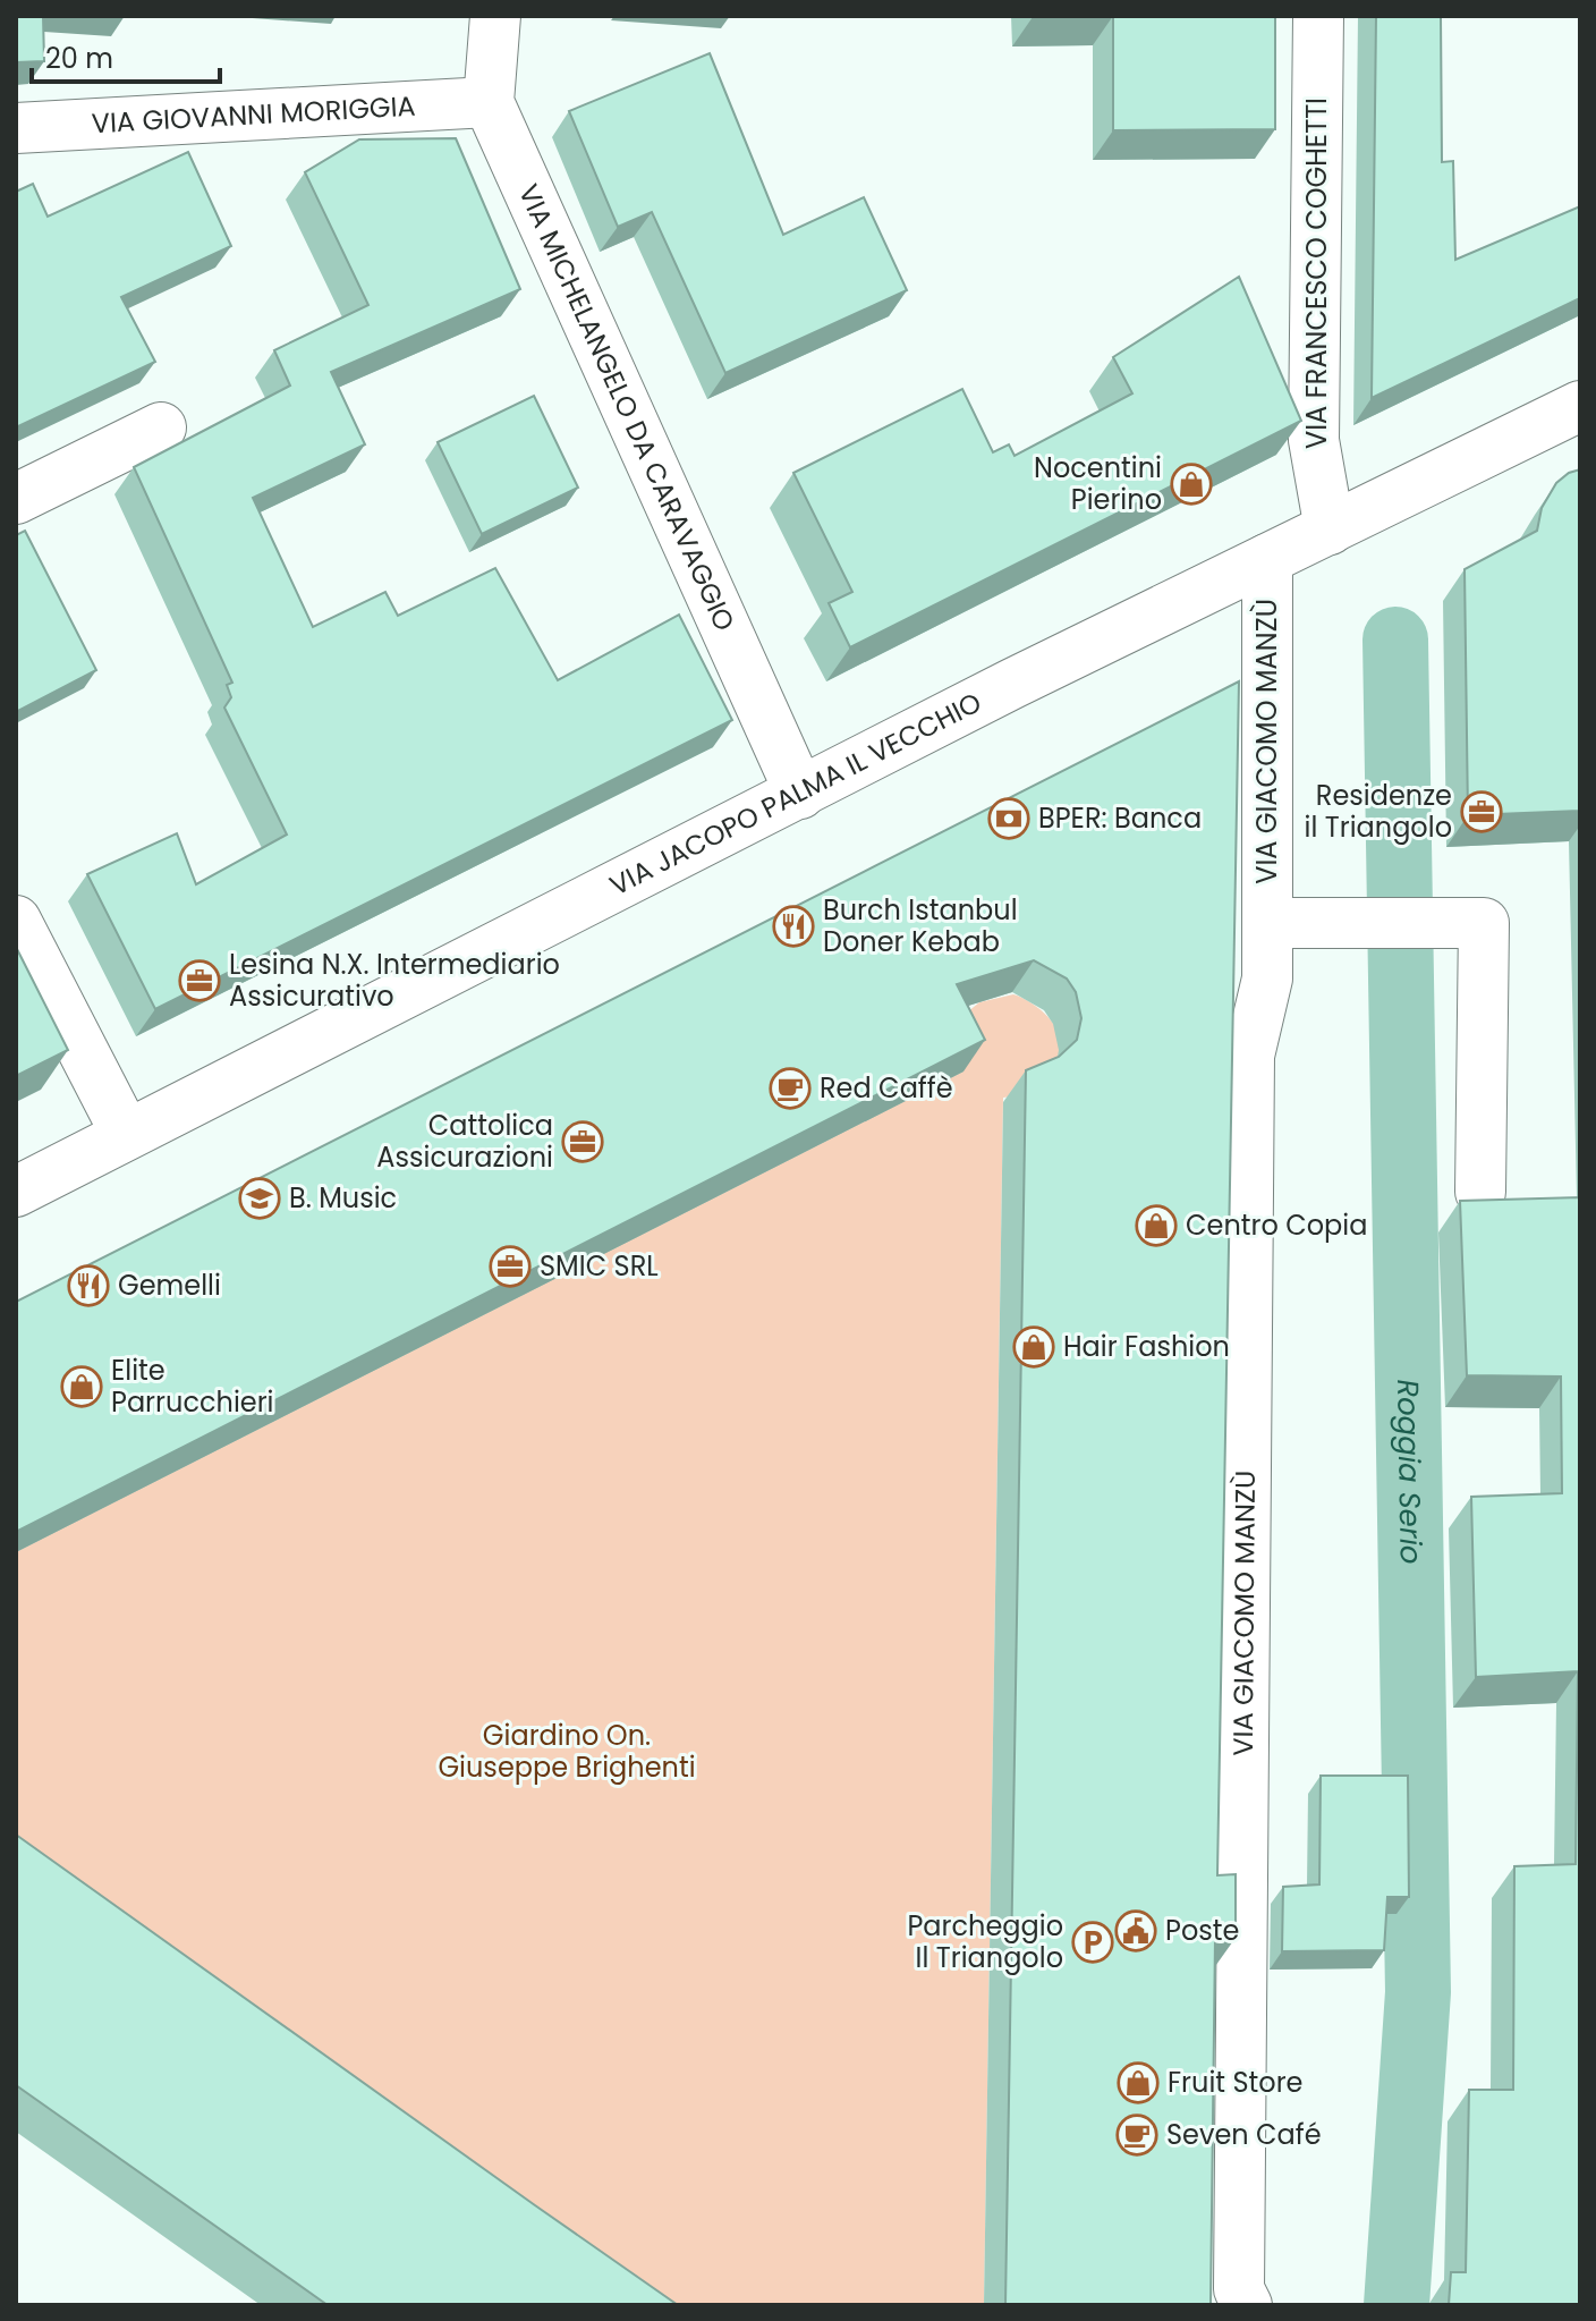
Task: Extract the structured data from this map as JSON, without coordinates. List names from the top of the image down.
{
  "streets": {
    "street": [
      "VIA GIOVANNI MORIGGIA",
      "VIA FRANCESCO COGHETTI",
      "VIA MICHELANGELO DA CARAVAGGIO",
      "VIA GIACOMO MANZÙ",
      "VIA JACOPO PALMA IL VECCHIO"
    ]
  },
  "crossings": [
    ["VIA GIOVANNI MORIGGIA", "VIA MICHELANGELO DA CARAVAGGIO"],
    ["VIA FRANCESCO COGHETTI", "VIA JACOPO PALMA IL VECCHIO"],
    ["VIA MICHELANGELO DA CARAVAGGIO", "VIA JACOPO PALMA IL VECCHIO"],
    ["VIA GIACOMO MANZÙ", "VIA JACOPO PALMA IL VECCHIO"]
  ],
  "water": ["Roggia Serio"],
  "parks": ["Giardino On. Giuseppe Brighenti"],
  "places": {
    "shop": [
      "Nocentini Pierino",
      "Centro Copia",
      "Hair Fashion",
      "Elite Parrucchieri",
      "Fruit Store"
    ],
    "office": [
      "Residenze il Triangolo",
      "Lesina N.X. Intermediario Assicurativo",
      "Cattolica Assicurazioni",
      "SMIC SRL"
    ],
    "bank": ["BPER: Banca"],
    "restaurant": ["Burch Istanbul Doner Kebab", "Gemelli"],
    "cafe": ["Red Caffè", "Seven Café"],
    "school or university": ["B. Music"],
    "public building": ["Poste"],
    "parking": ["Parcheggio Il Triangolo"]
  },
  "scale_bar": "20 m"
}
